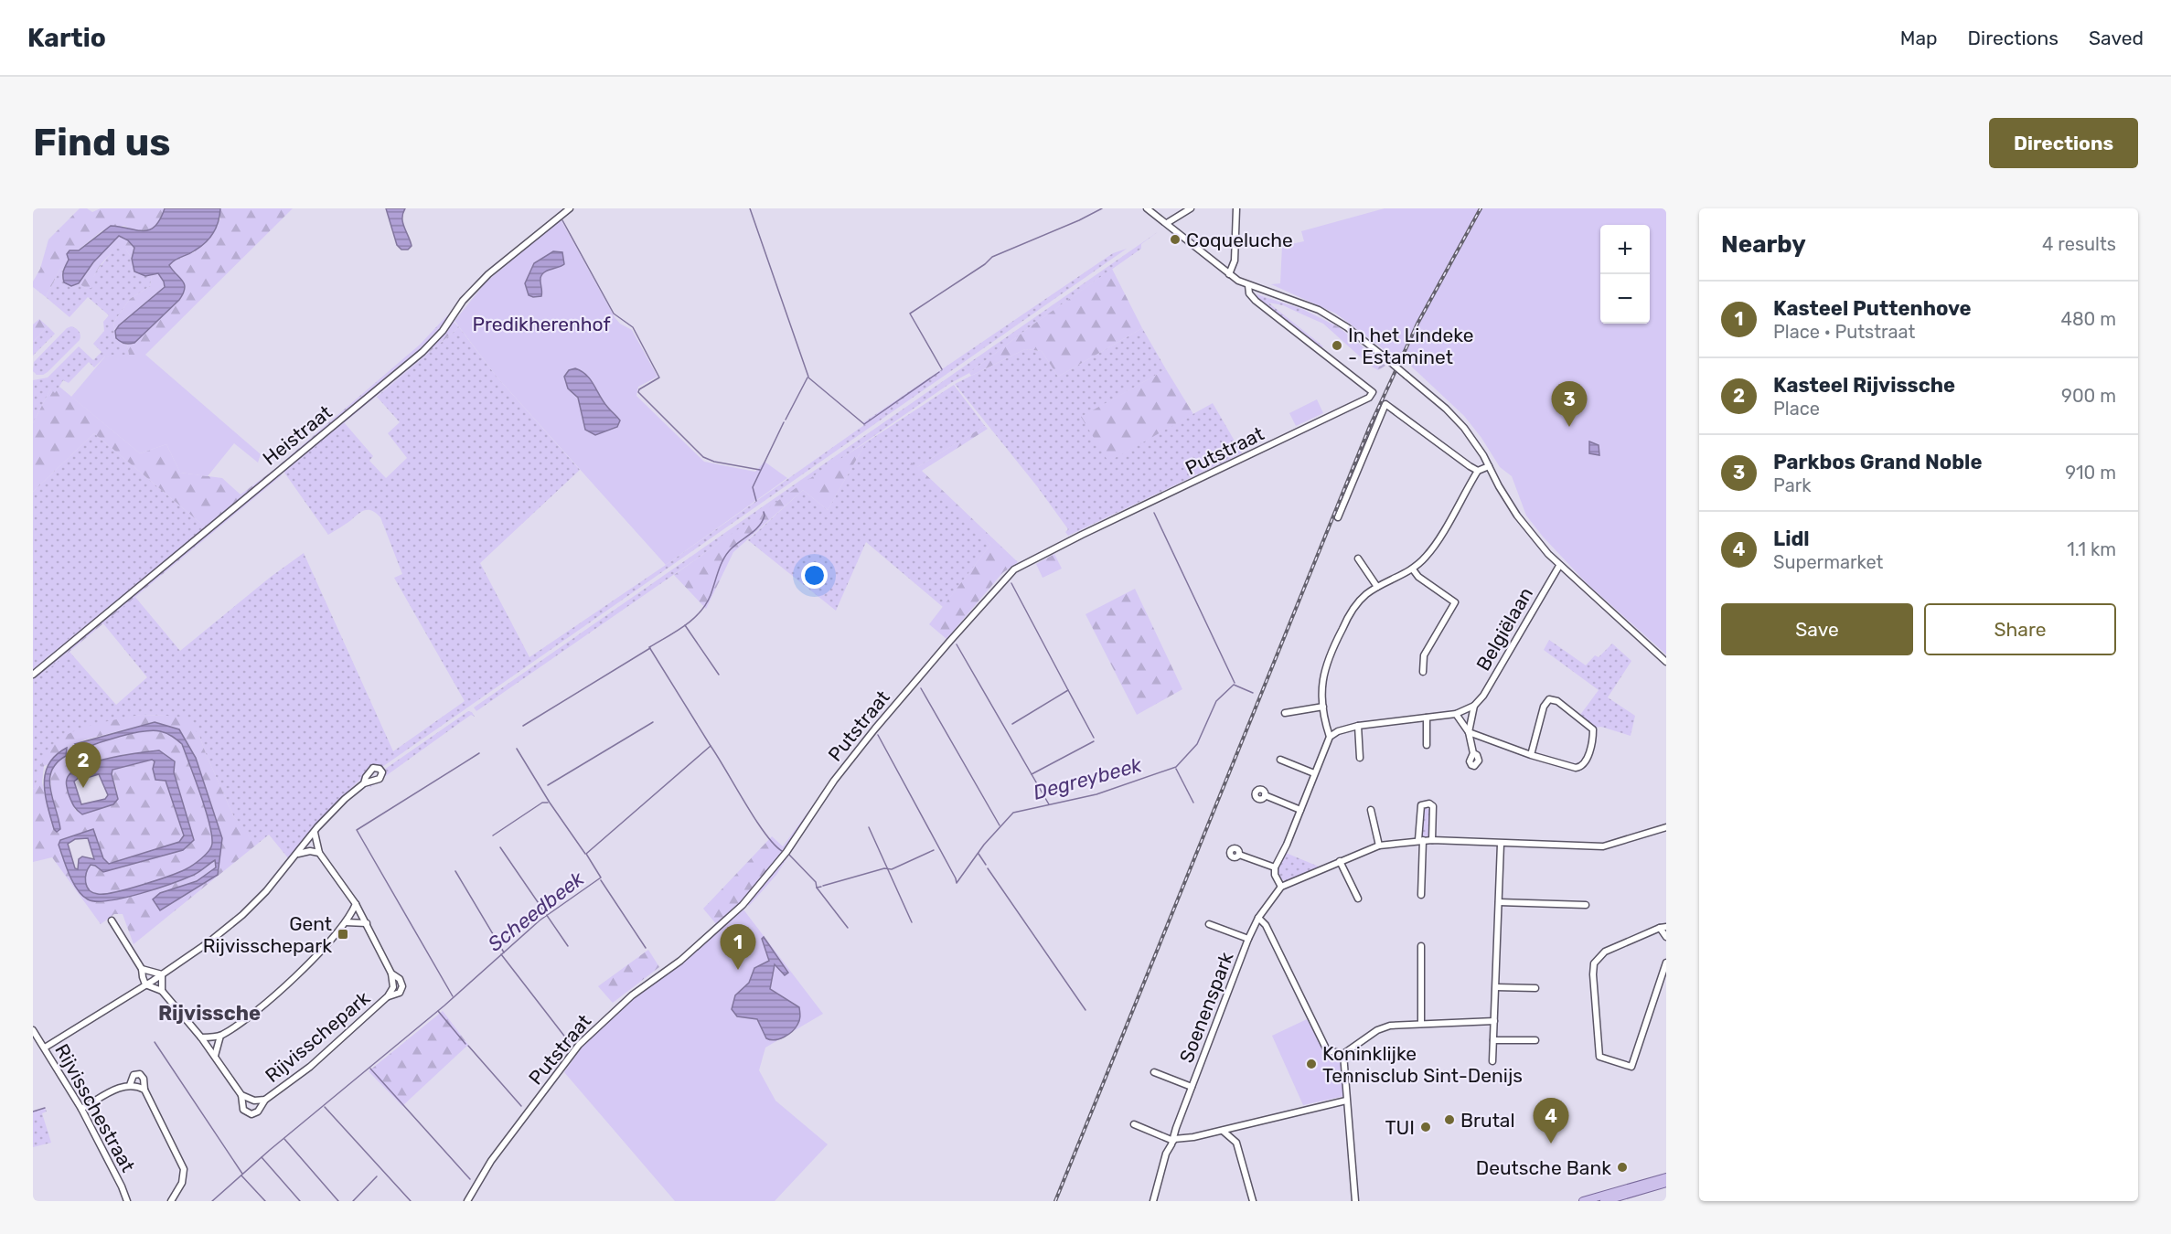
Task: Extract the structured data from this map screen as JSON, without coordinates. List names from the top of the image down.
{
  "streets": {
    "street": [
      "Heistraat",
      "Putstraat",
      "Belgiëlaan",
      "Soenenspark",
      "Rijvisschepark",
      "Rijvisschestraat"
    ]
  },
  "districts": ["Rijvissche"],
  "water": ["Degreybeek", "Scheedbeek"],
  "parks": ["Predikherenhof"],
  "places": {
    "other": [
      "Coqueluche",
      "In het Lindeke - Estaminet",
      "Koninklijke Tennisclub Sint-Denijs",
      "Brutal",
      "TUI",
      "Deutsche Bank"
    ],
    "transit": ["Gent Rijvisschepark"]
  },
  "page": {
    "header": "Kartio",
    "nav": ["Map", "Directions", "Saved"],
    "buttons": [
      "Directions",
      ["Save", "Share"]
    ],
    "title": "Find us",
    "heading": ["Nearby", "4 results"],
    "map_buttons": ["+", "−"],
    "list": [
      {
        "mark": "1",
        "name": "Kasteel Puttenhove",
        "note": "Place · Putstraat",
        "value": "480 m"
      },
      {
        "mark": "2",
        "name": "Kasteel Rijvissche",
        "note": "Place",
        "value": "900 m"
      },
      {
        "mark": "3",
        "name": "Parkbos Grand Noble",
        "note": "Park",
        "value": "910 m"
      },
      {
        "mark": "4",
        "name": "Lidl",
        "note": "Supermarket",
        "value": "1.1 km"
      }
    ],
    "pins": [
      "3",
      "2",
      "1",
      "4"
    ]
  }
}
